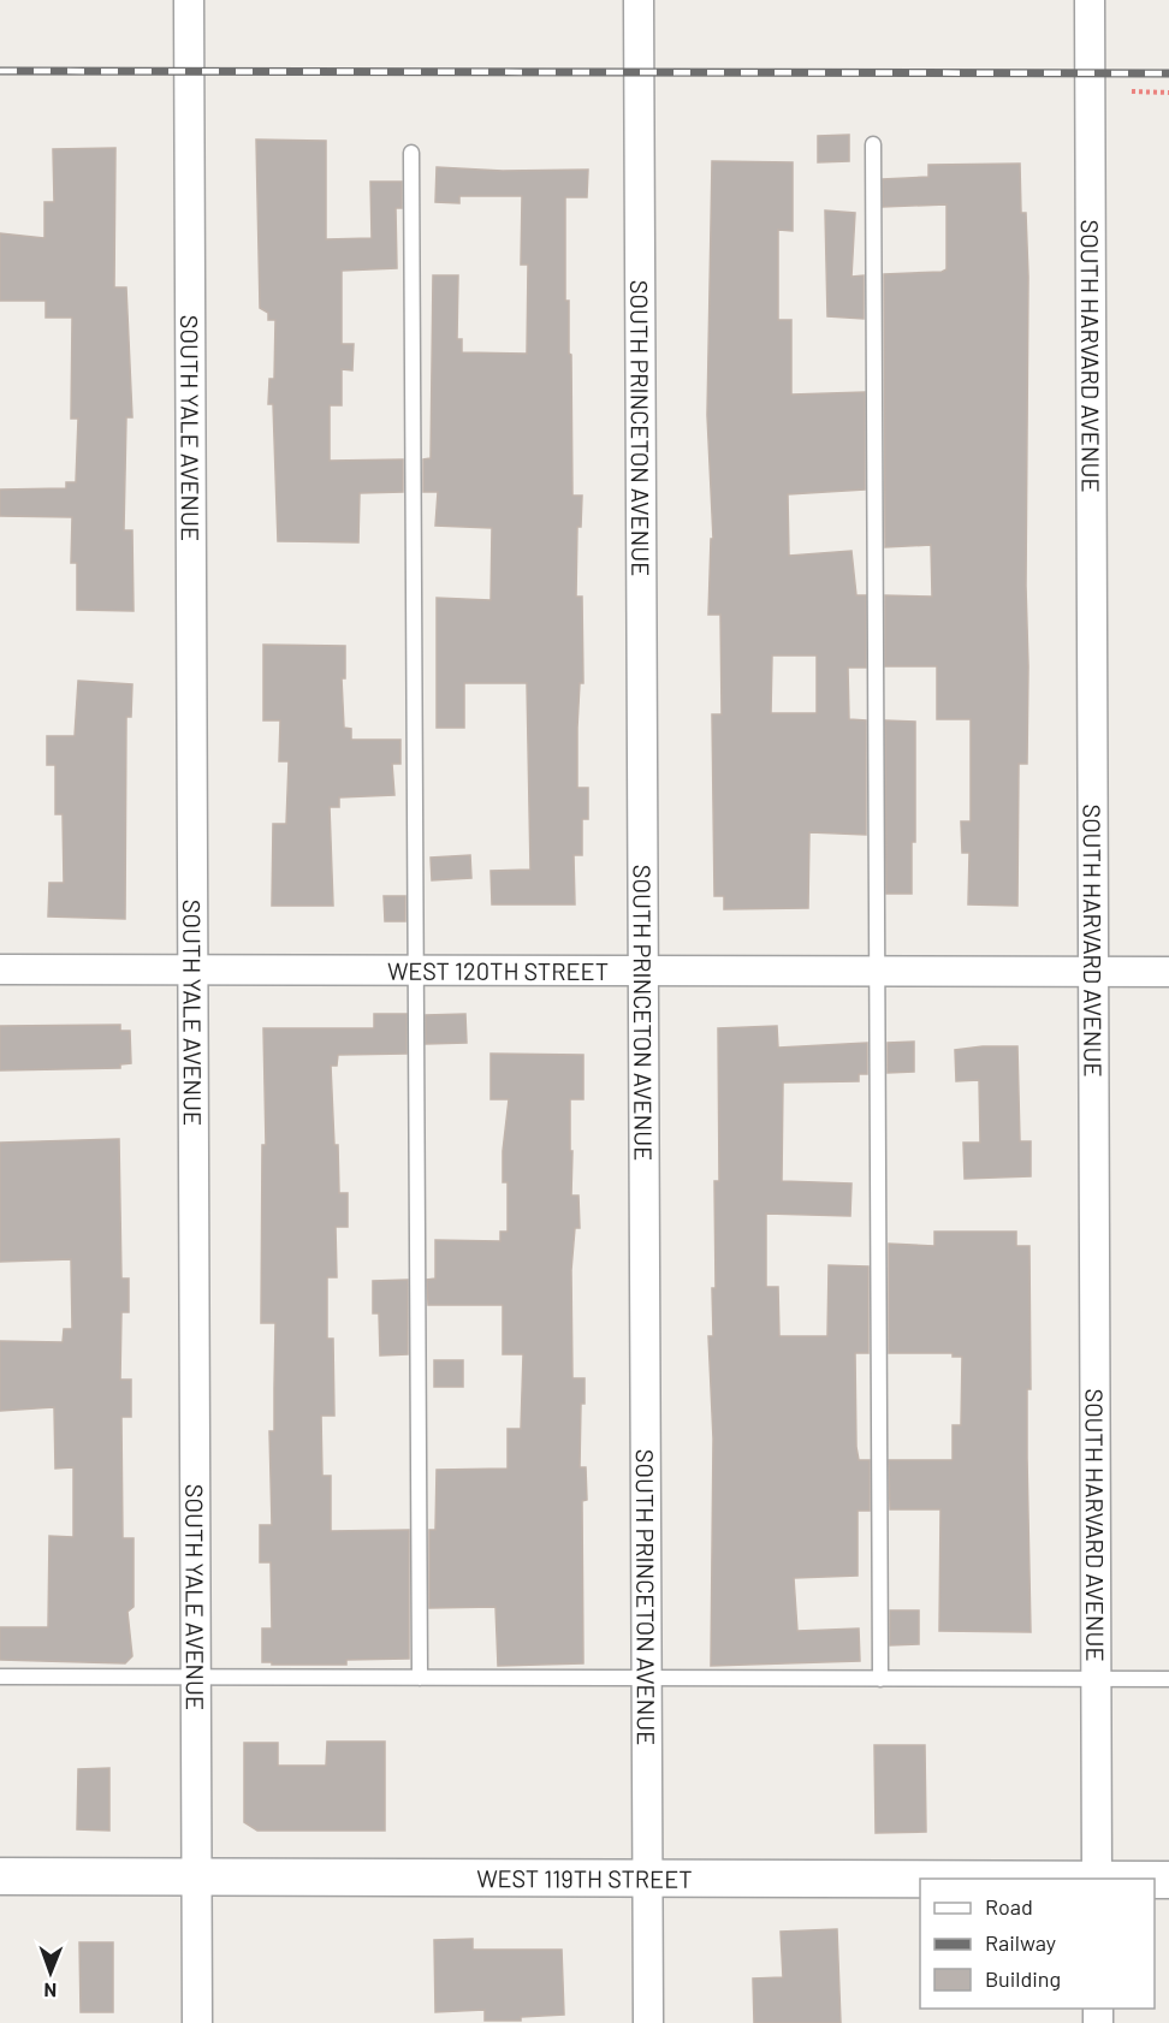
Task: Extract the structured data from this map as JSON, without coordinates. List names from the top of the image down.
{
  "streets": {
    "street": [
      "SOUTH HARVARD AVENUE",
      "SOUTH YALE AVENUE",
      "SOUTH PRINCETON AVENUE",
      "WEST 120TH STREET",
      "WEST 119TH STREET"
    ]
  },
  "crossings": [
    ["SOUTH HARVARD AVENUE", "WEST 120TH STREET"],
    ["SOUTH YALE AVENUE", "WEST 120TH STREET"],
    ["SOUTH YALE AVENUE", "WEST 119TH STREET"],
    ["SOUTH PRINCETON AVENUE", "WEST 120TH STREET"],
    ["SOUTH PRINCETON AVENUE", "WEST 119TH STREET"]
  ],
  "legend": ["Road", "Railway", "Building"],
  "north": "bottom"
}
